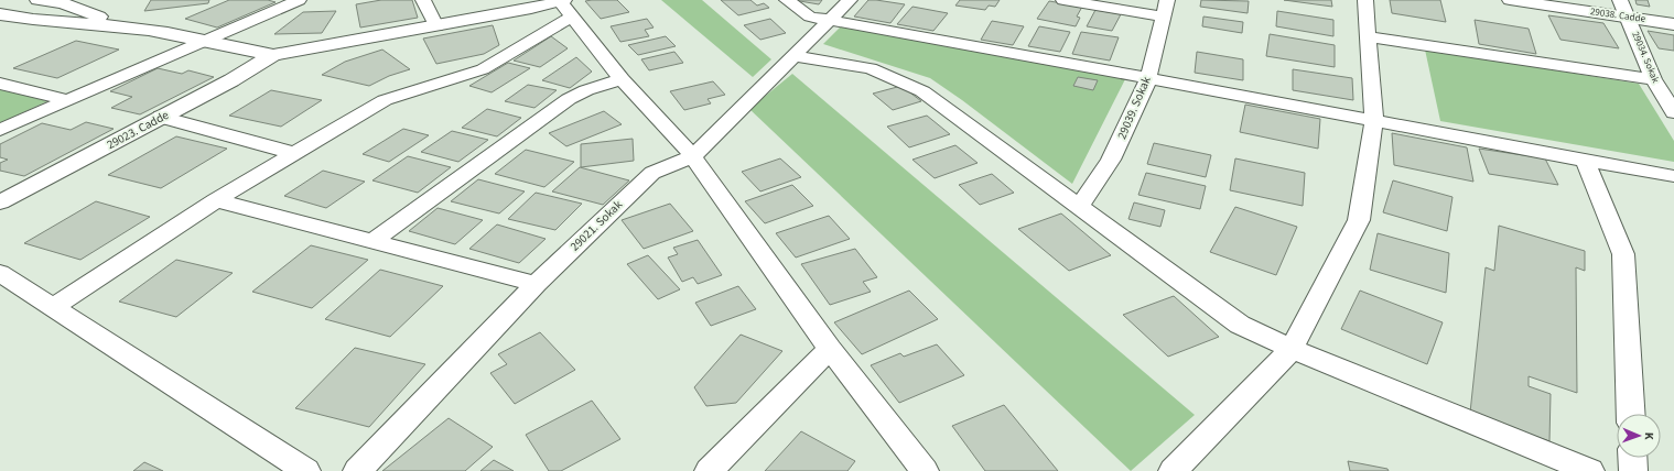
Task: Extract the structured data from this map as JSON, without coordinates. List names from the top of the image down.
{
  "streets": {
    "street": [
      "29038. Cadde",
      "29034. Sokak",
      "29039. Sokak",
      "29023. Cadde",
      "29021. Sokak"
    ]
  },
  "crossings": [
    ["29038. Cadde", "29034. Sokak"]
  ],
  "north": "right"
}
